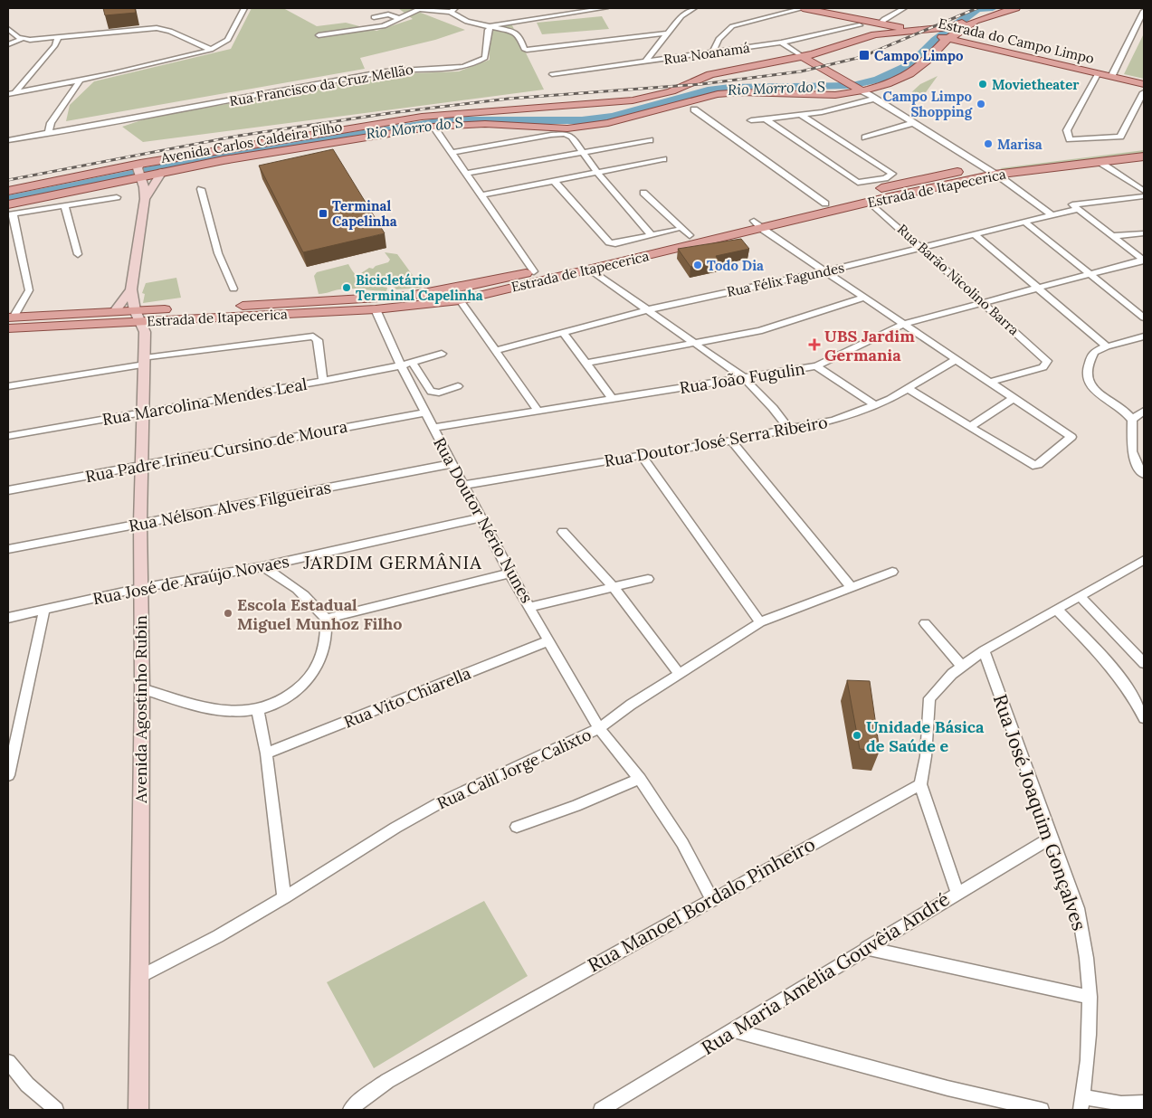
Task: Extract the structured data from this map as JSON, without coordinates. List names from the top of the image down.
{
  "streets": {
    "main road": [
      "Estrada do Campo Limpo",
      "Avenida Carlos Caldeira Filho",
      "Estrada de Itapecerica",
      "Avenida Agostinho Rubin"
    ],
    "street": [
      "Rua Noanamá",
      "Rua Francisco da Cruz Mellão",
      "Rua Félix Fagundes",
      "Rua Barão Nicolino Barra",
      "Rua João Fugulin",
      "Rua Marcolina Mendes Leal",
      "Rua Doutor José Serra Ribeiro",
      "Rua Padre Irineu Cursino de Moura",
      "Rua Nélson Alves Filgueiras",
      "Rua Doutor Nério Nunes",
      "Rua José de Araújo Novaes",
      "Rua Vito Chiarella",
      "Rua Calil Jorge Calixto",
      "Rua José Joaquim Gonçalves",
      "Rua Manoel Bordalo Pinheiro",
      "Rua Maria Amélia Gouvêia André"
    ]
  },
  "crossings": [
    ["Estrada do Campo Limpo", "Avenida Carlos Caldeira Filho"],
    ["Estrada de Itapecerica", "Rua Barão Nicolino Barra"],
    ["Estrada de Itapecerica", "Rua Doutor Nério Nunes"],
    ["Estrada de Itapecerica", "Avenida Agostinho Rubin"],
    ["Rua Félix Fagundes", "Rua Barão Nicolino Barra"],
    ["Rua Barão Nicolino Barra", "Rua João Fugulin"],
    ["Rua João Fugulin", "Rua Doutor Nério Nunes"],
    ["Rua Marcolina Mendes Leal", "Rua Doutor Nério Nunes"],
    ["Rua Marcolina Mendes Leal", "Avenida Agostinho Rubin"],
    ["Rua Doutor José Serra Ribeiro", "Rua Doutor Nério Nunes"],
    ["Rua Padre Irineu Cursino de Moura", "Rua Doutor Nério Nunes"],
    ["Rua Padre Irineu Cursino de Moura", "Avenida Agostinho Rubin"],
    ["Rua Nélson Alves Filgueiras", "Rua Doutor Nério Nunes"],
    ["Rua Nélson Alves Filgueiras", "Avenida Agostinho Rubin"],
    ["Rua Doutor Nério Nunes", "Rua José de Araújo Novaes"],
    ["Rua Doutor Nério Nunes", "Rua Vito Chiarella"],
    ["Rua Doutor Nério Nunes", "Rua Calil Jorge Calixto"],
    ["Rua Doutor Nério Nunes", "Rua Manoel Bordalo Pinheiro"],
    ["Rua José de Araújo Novaes", "Avenida Agostinho Rubin"],
    ["Avenida Agostinho Rubin", "Rua Calil Jorge Calixto"],
    ["Rua José Joaquim Gonçalves", "Rua Maria Amélia Gouvêia André"]
  ],
  "districts": ["JARDIM GERMÂNIA"],
  "water": ["Rio Morro do S"],
  "places": {
    "transit": ["Campo Limpo", "Terminal Capelinha"],
    "other": [
      "Movietheater",
      "Campo Limpo Shopping",
      "Marisa",
      "Todo Dia",
      "Bicicletário Terminal Capelinha",
      "Escola Estadual Miguel Munhoz Filho",
      "Unidade Básica de Saúde e"
    ],
    "health": ["UBS Jardim Germania"]
  }
}
